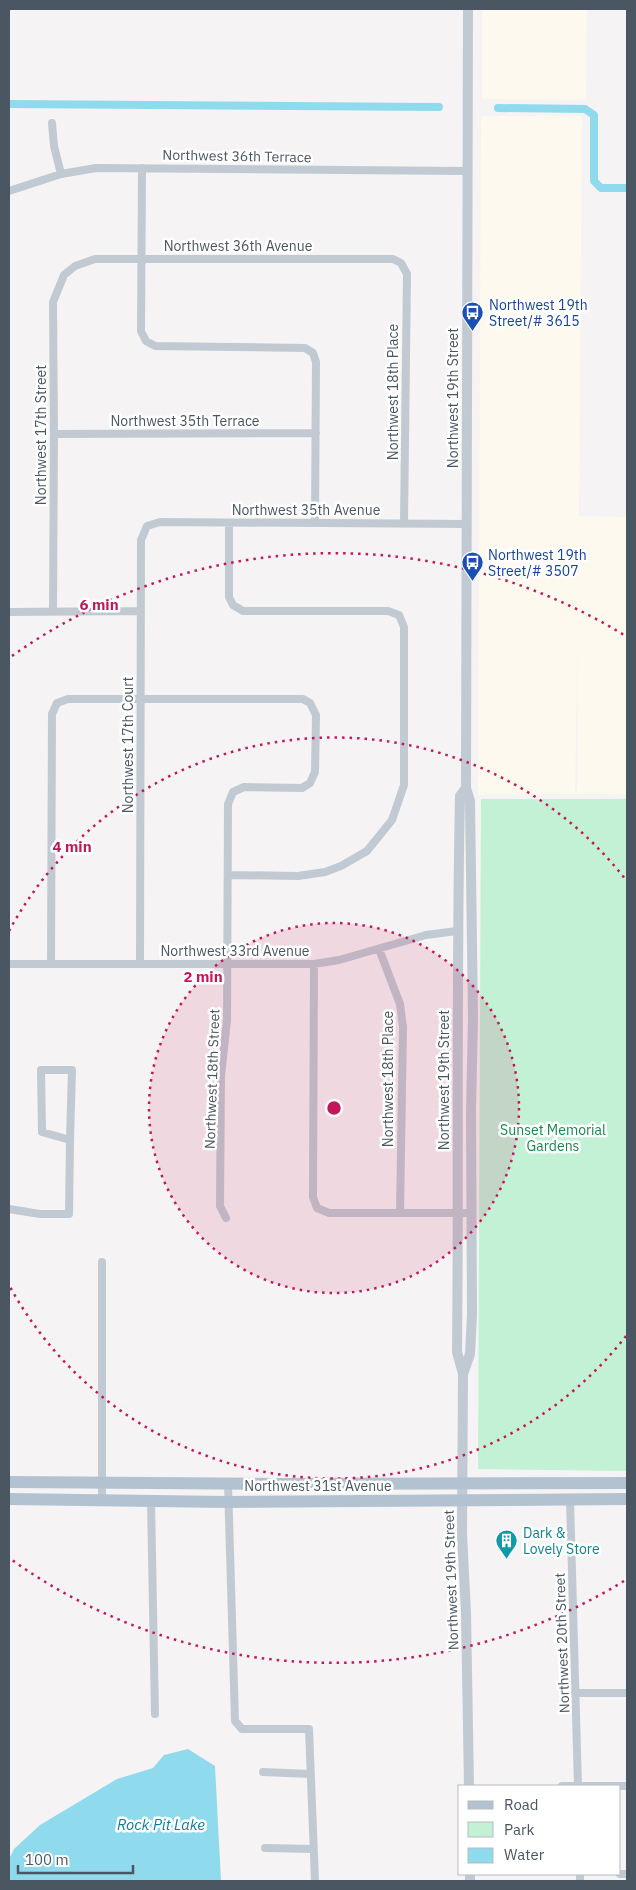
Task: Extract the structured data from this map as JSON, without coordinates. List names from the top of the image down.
{
  "streets": {
    "main road": ["Northwest 31st Avenue"],
    "street": [
      "Northwest 36th Terrace",
      "Northwest 36th Avenue",
      "Northwest 18th Place",
      "Northwest 19th Street",
      "Northwest 35th Terrace",
      "Northwest 17th Street",
      "Northwest 35th Avenue",
      "Northwest 17th Court",
      "Northwest 33rd Avenue",
      "Northwest 18th Street",
      "Northwest 20th Street"
    ]
  },
  "crossings": [
    ["Northwest 36th Terrace", "Northwest 19th Street"],
    ["Northwest 36th Avenue", "Northwest 18th Place"],
    ["Northwest 36th Avenue", "Northwest 17th Street"],
    ["Northwest 18th Place", "Northwest 35th Avenue"],
    ["Northwest 18th Place", "Northwest 33rd Avenue"],
    ["Northwest 19th Street", "Northwest 35th Avenue"],
    ["Northwest 19th Street", "Northwest 33rd Avenue"],
    ["Northwest 19th Street", "Northwest 31st Avenue"],
    ["Northwest 35th Terrace", "Northwest 17th Street"],
    ["Northwest 35th Avenue", "Northwest 17th Court"],
    ["Northwest 17th Court", "Northwest 33rd Avenue"],
    ["Northwest 17th Court", "Northwest 18th Street"],
    ["Northwest 33rd Avenue", "Northwest 18th Street"],
    ["Northwest 31st Avenue", "Northwest 20th Street"]
  ],
  "water": ["Rock Pit Lake"],
  "parks": ["Sunset Memorial Gardens"],
  "places": {
    "bus stop": ["Northwest 19th Street/# 3615", "Northwest 19th Street/# 3507"],
    "building": ["Dark & Lovely Store"]
  },
  "legend": ["Road", "Park", "Water"],
  "scale_bar": "100 m",
  "rings": ["6 min", "4 min", "2 min"]
}
